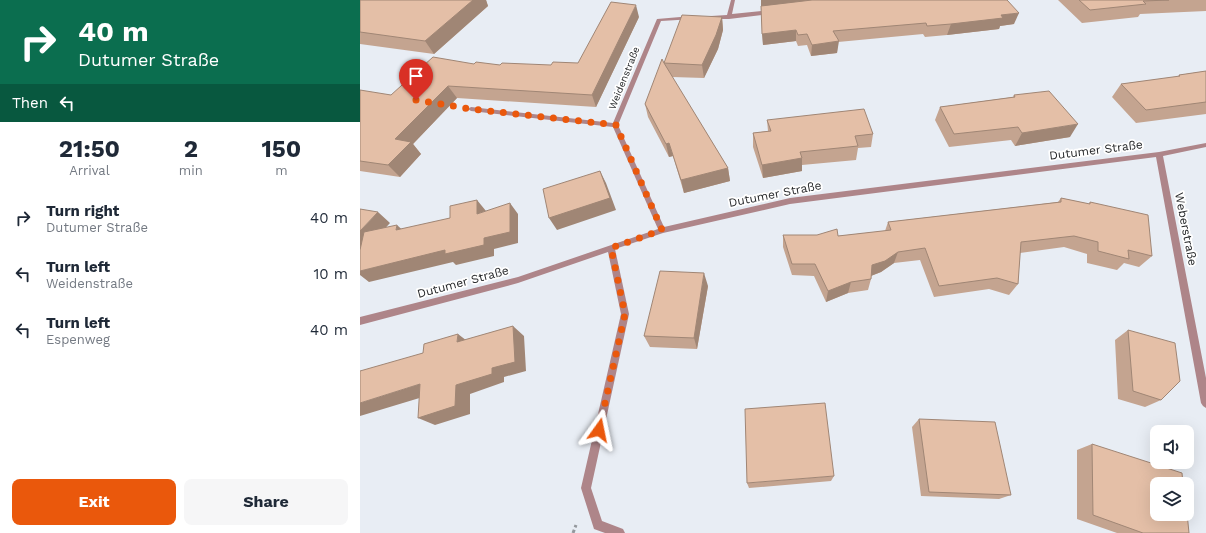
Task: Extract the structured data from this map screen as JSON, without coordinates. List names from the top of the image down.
{
  "streets": {
    "street": ["Weidenstraße", "Dutumer Straße", "Weberstraße"]
  },
  "crossings": [
    ["Weidenstraße", "Dutumer Straße"],
    ["Dutumer Straße", "Weberstraße"]
  ],
  "page": {
    "turn": ["40 m", "Dutumer Straße"],
    "then": "Then",
    "eta": [
      "21:50",
      "Arrival",
      "2",
      "min",
      "150",
      "m"
    ],
    "list": [
      {
        "name": "Turn right",
        "note": "Dutumer Straße",
        "value": "40 m"
      },
      {
        "name": "Turn left",
        "note": "Weidenstraße",
        "value": "10 m"
      },
      {
        "name": "Turn left",
        "note": "Espenweg",
        "value": "40 m"
      }
    ],
    "buttons": ["Exit", "Share"]
  }
}
